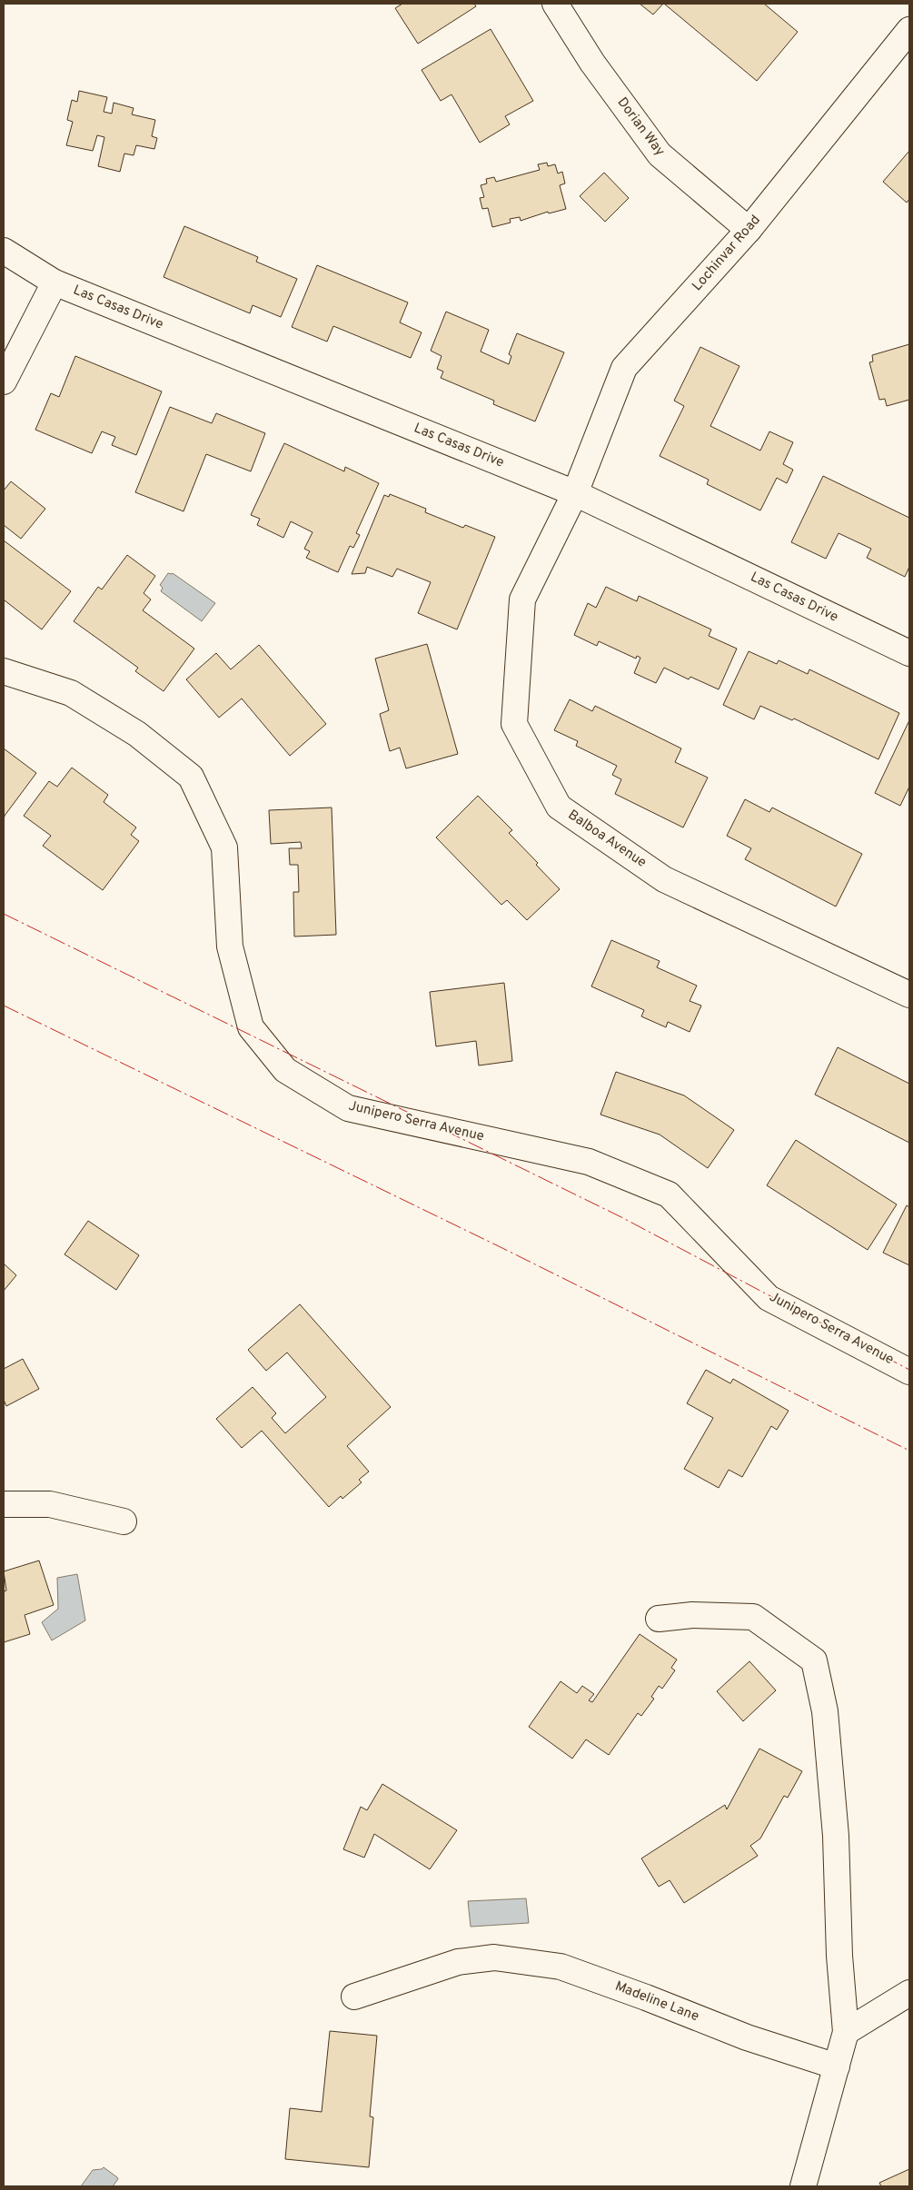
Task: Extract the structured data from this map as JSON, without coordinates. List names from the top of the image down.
{
  "streets": {
    "street": [
      "Dorian Way",
      "Lochinvar Road",
      "Las Casas Drive",
      "Balboa Avenue",
      "Junipero Serra Avenue",
      "Madeline Lane"
    ]
  },
  "crossings": [
    ["Dorian Way", "Lochinvar Road"],
    ["Lochinvar Road", "Las Casas Drive"],
    ["Lochinvar Road", "Balboa Avenue"],
    ["Las Casas Drive", "Balboa Avenue"]
  ]
}
